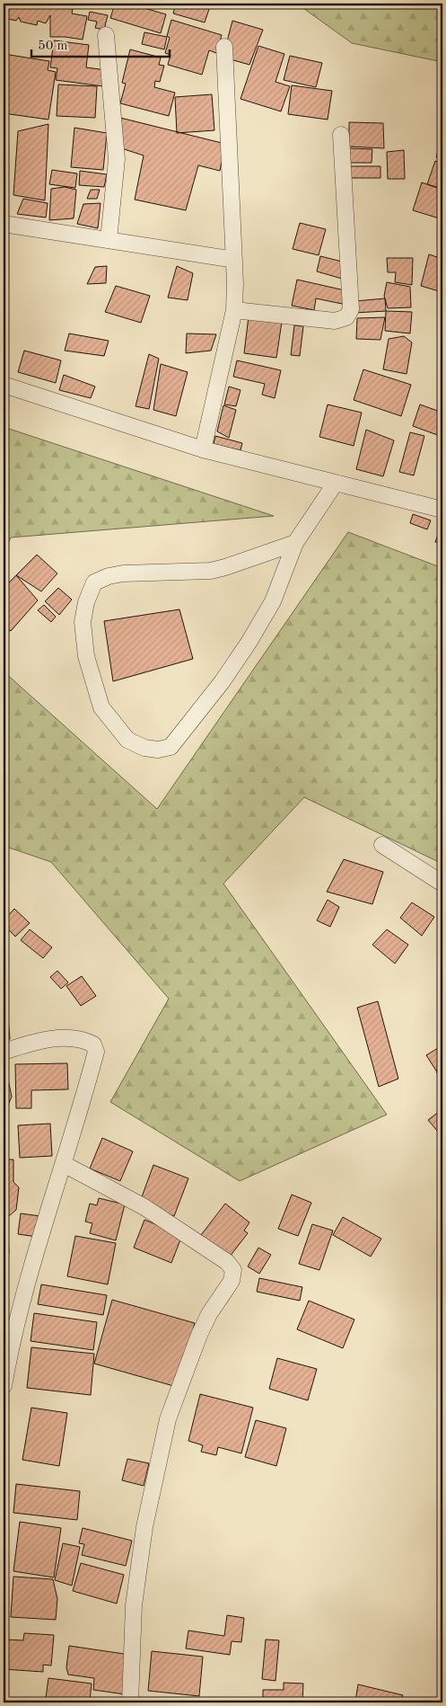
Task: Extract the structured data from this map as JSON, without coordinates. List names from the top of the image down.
{
  "scale_bar": "50 m"
}
